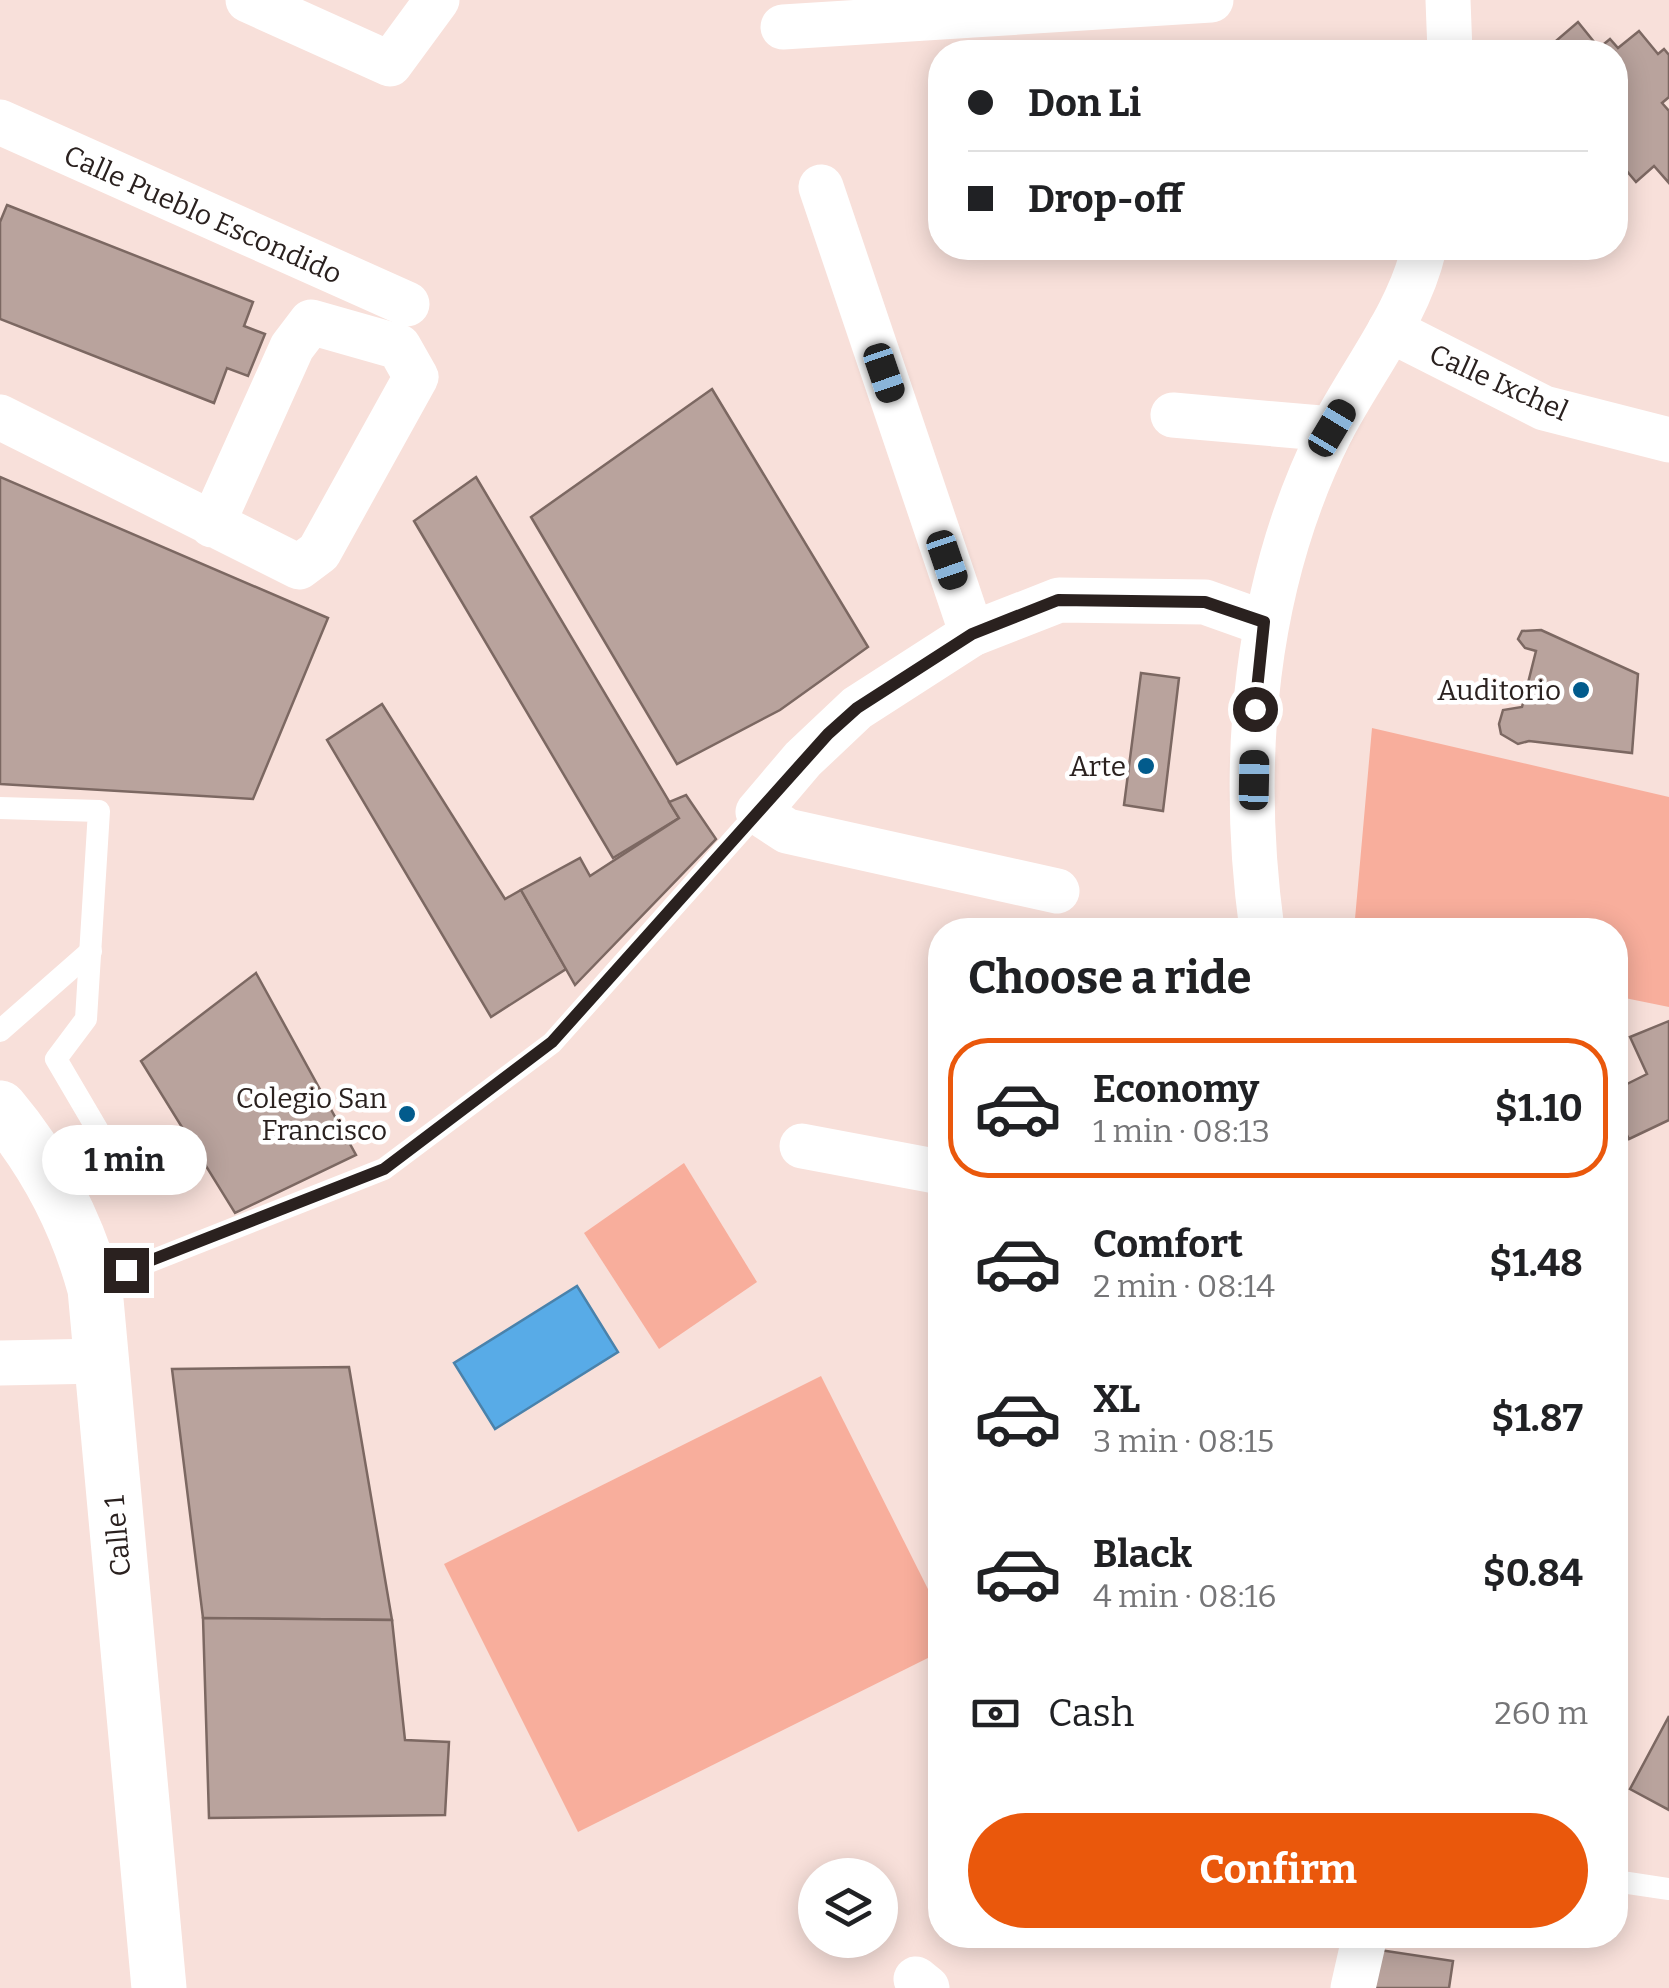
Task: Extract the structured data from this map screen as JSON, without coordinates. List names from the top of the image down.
{
  "streets": {
    "street": ["Calle Pueblo Escondido", "Calle Ixchel", "Calle 1"]
  },
  "places": ["Auditorio", "Arte", "Colegio San Francisco"],
  "page": {
    "banner": ["Don Li", "Drop-off"],
    "heading": "Choose a ride",
    "list": [
      {
        "name": "Economy",
        "note": "1 min · 08:13",
        "value": "$1.10"
      },
      {
        "name": "Comfort",
        "note": "2 min · 08:14",
        "value": "$1.48"
      },
      {
        "name": "XL",
        "note": "3 min · 08:15",
        "value": "$1.87"
      },
      {
        "name": "Black",
        "note": "4 min · 08:16",
        "value": "$0.84"
      }
    ],
    "bubble": "1 min",
    "pay": ["Cash", "260 m"],
    "buttons": "Confirm"
  }
}
